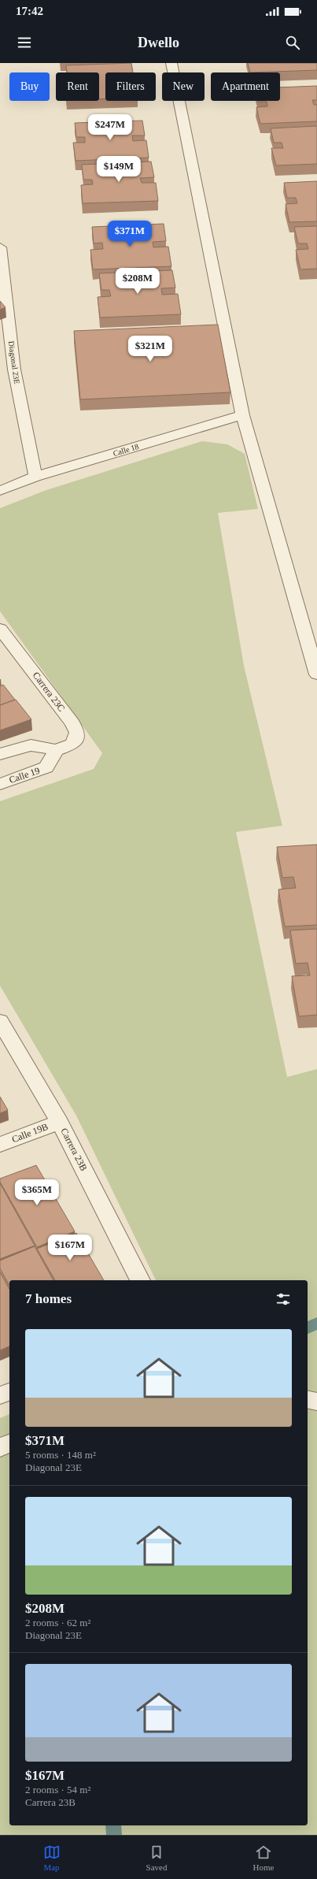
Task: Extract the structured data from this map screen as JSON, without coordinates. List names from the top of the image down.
{
  "streets": {
    "street": [
      "Diagonal 23E",
      "Calle 18",
      "Carrera 23C",
      "Calle 19",
      "Calle 19B",
      "Carrera 23B"
    ]
  },
  "crossings": [
    ["Diagonal 23E", "Calle 18"],
    ["Carrera 23C", "Calle 19"],
    ["Calle 19B", "Carrera 23B"]
  ],
  "page": {
    "status": "17:42",
    "header": "Dwello",
    "chip": [
      "Buy",
      "Rent",
      "Filters",
      "New",
      "Apartment"
    ],
    "price": [
      "$247M",
      "$149M",
      "$371M",
      "$208M",
      "$321M",
      "$365M",
      "$167M"
    ],
    "heading": "7 homes",
    "list": [
      {
        "name": "$371M",
        "note": "5 rooms · 148 m² · Diagonal 23E"
      },
      {
        "name": "$208M",
        "note": "2 rooms · 62 m² · Diagonal 23E"
      },
      {
        "name": "$167M",
        "note": "2 rooms · 54 m² · Carrera 23B"
      }
    ],
    "tabs": ["Map", "Saved", "Home"]
  }
}
